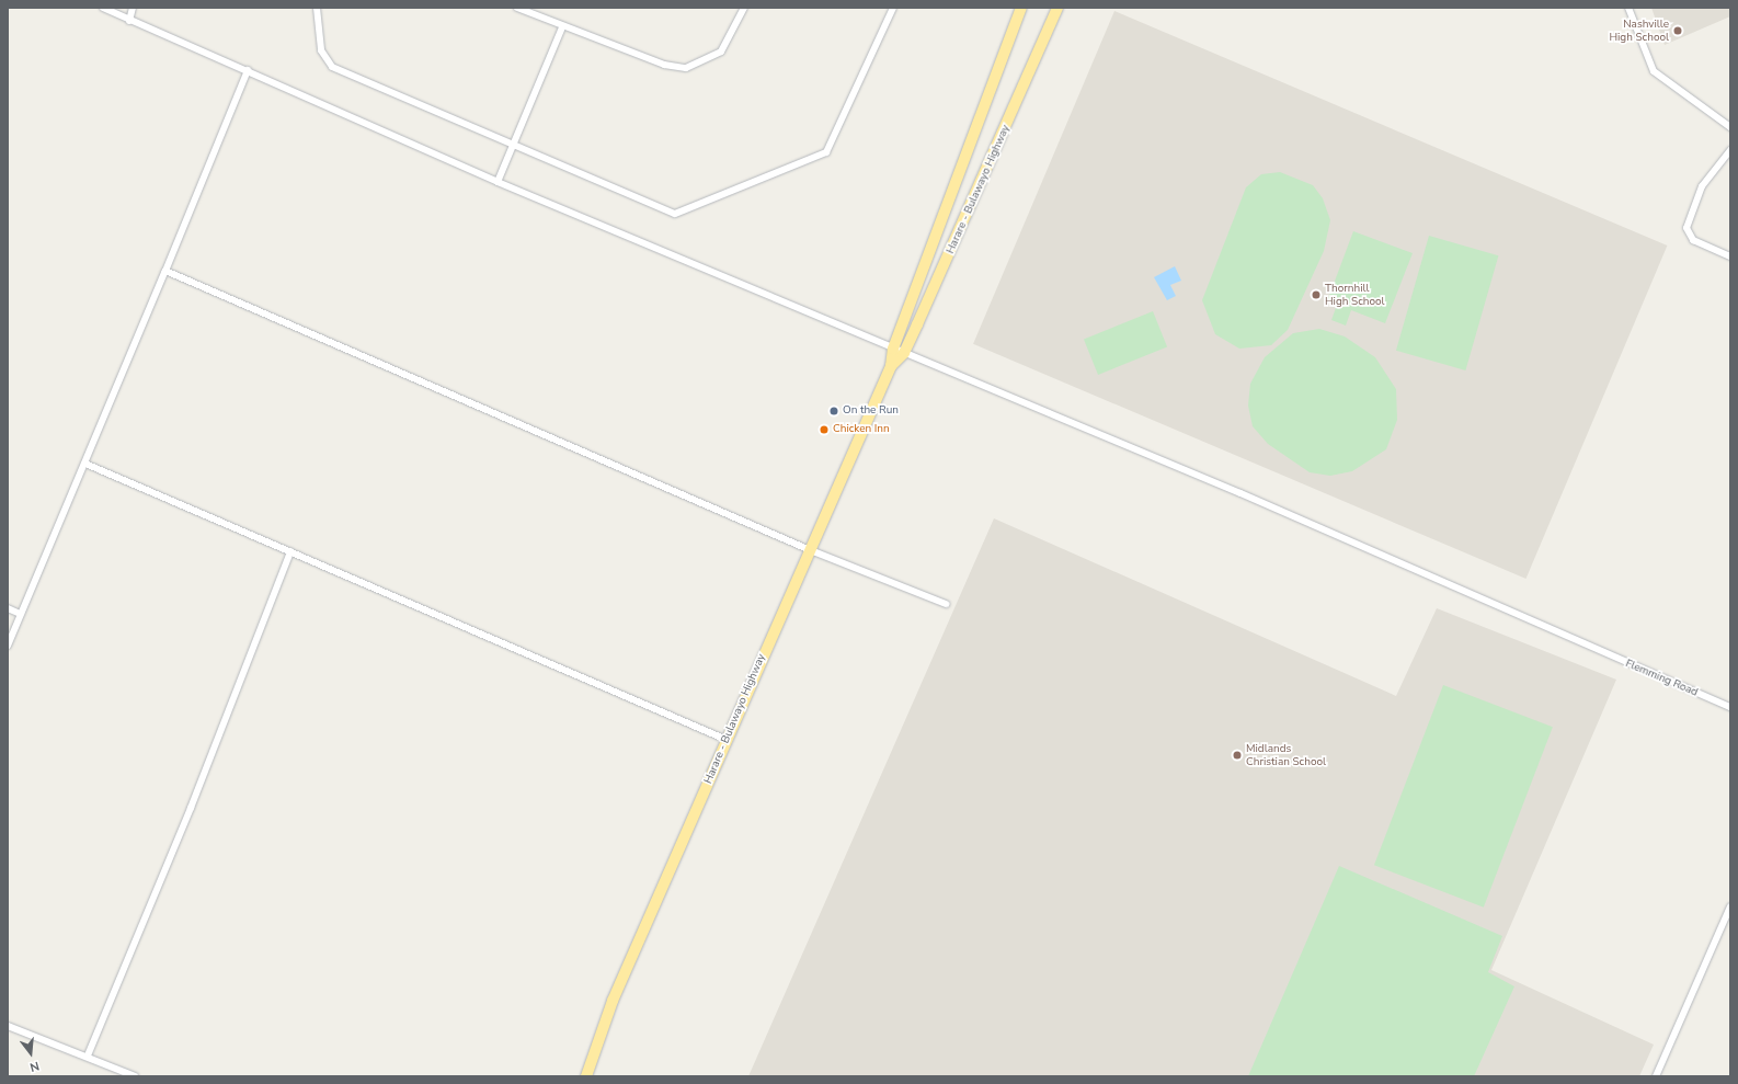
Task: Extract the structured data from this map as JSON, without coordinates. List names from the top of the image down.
{
  "streets": {
    "highway": ["Harare - Bulawayo Highway"],
    "street": ["Flemming Road"]
  },
  "crossings": [
    ["Harare - Bulawayo Highway", "Flemming Road"]
  ],
  "places": [
    "Nashville High School",
    "Thornhill High School",
    "On the Run",
    "Chicken Inn",
    "Midlands Christian School"
  ],
  "north": "bottom"
}
